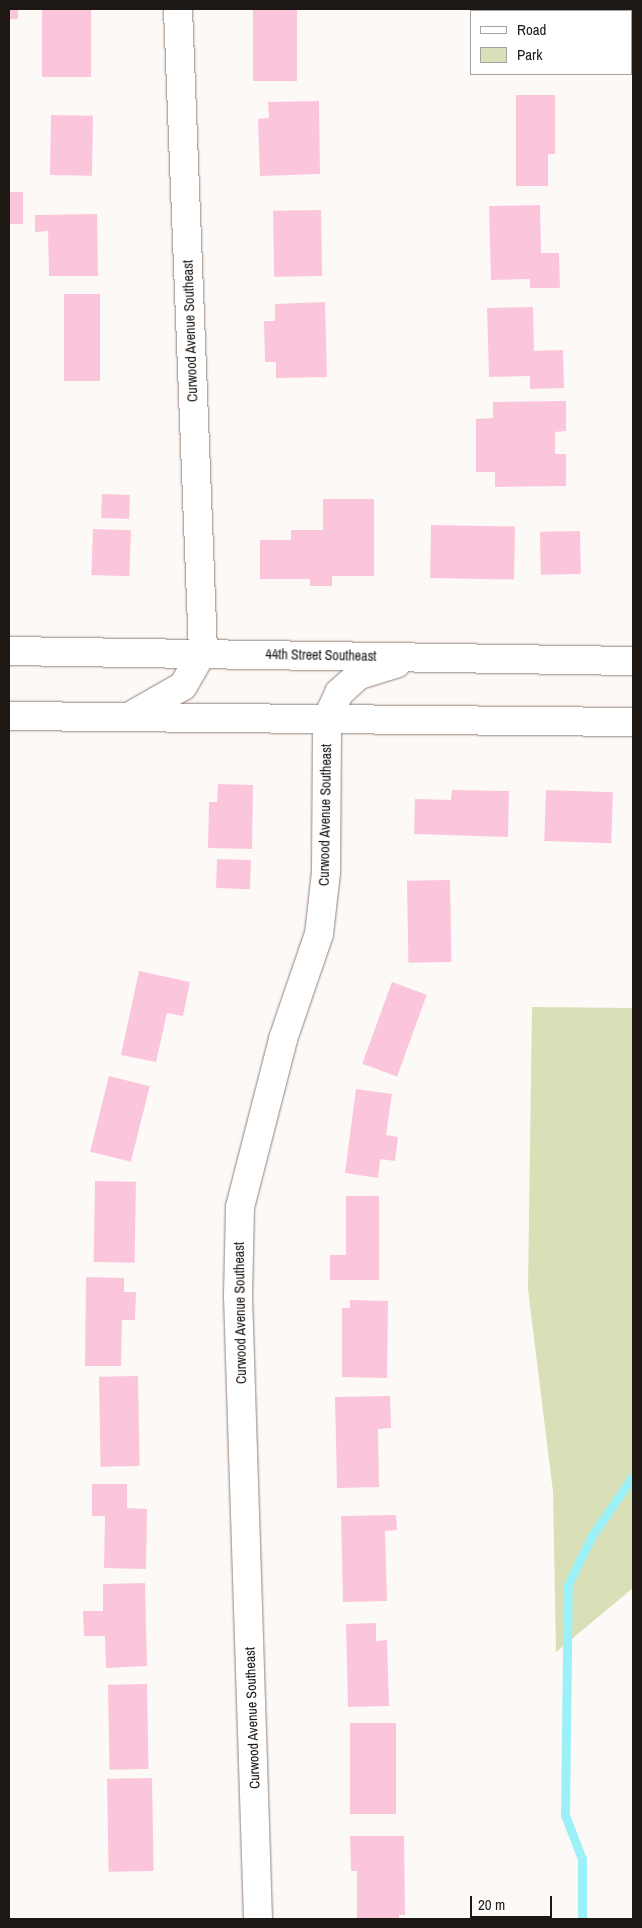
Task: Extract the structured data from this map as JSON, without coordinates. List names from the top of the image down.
{
  "streets": {
    "street": ["Curwood Avenue Southeast", "44th Street Southeast"]
  },
  "crossings": [
    ["Curwood Avenue Southeast", "44th Street Southeast"]
  ],
  "legend": ["Road", "Park"],
  "scale_bar": "20 m"
}
